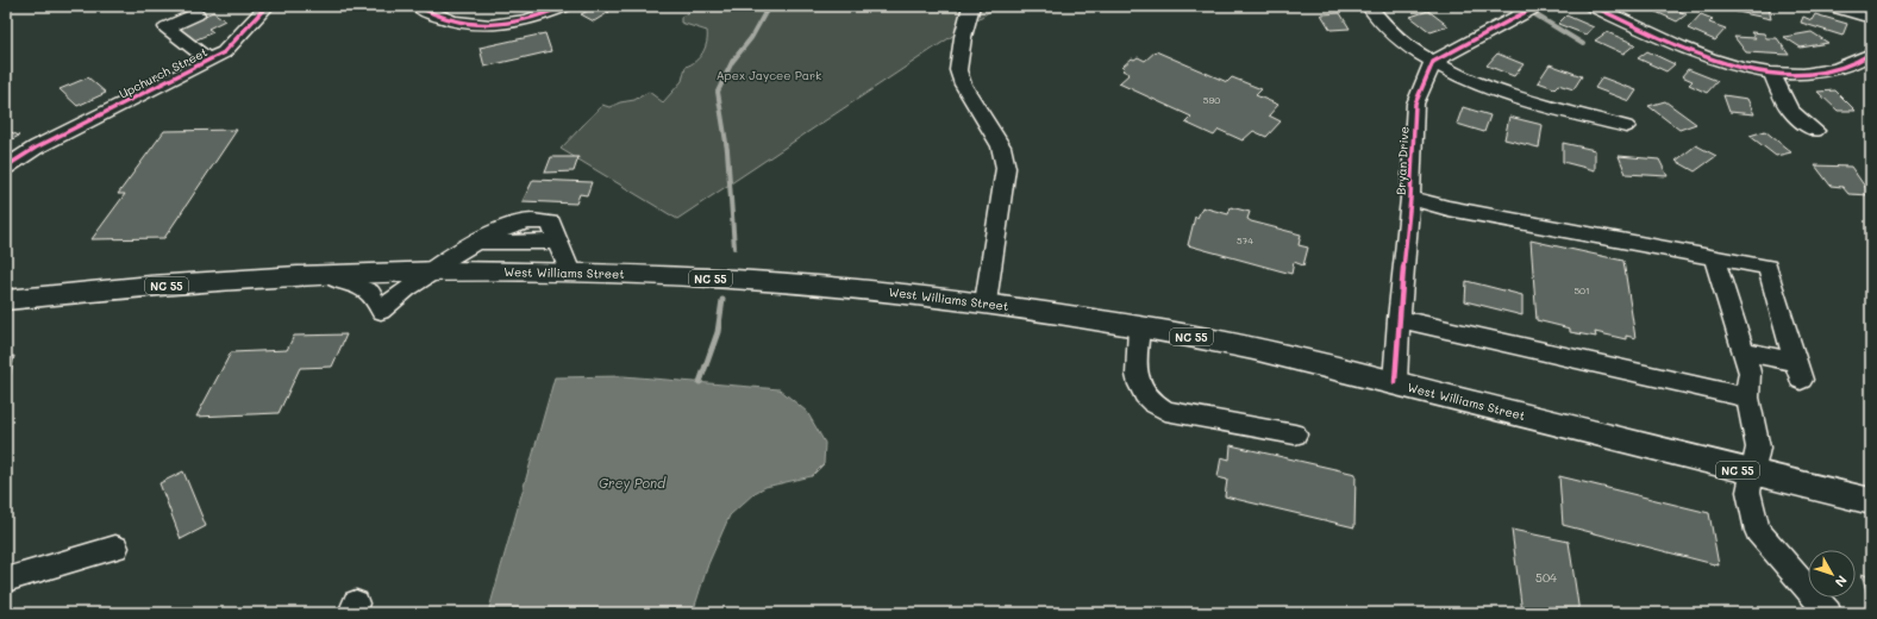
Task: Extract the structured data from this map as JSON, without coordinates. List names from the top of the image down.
{
  "streets": {
    "main road": ["West Williams Street", "NC 55"],
    "street": ["Upchurch Street", "Bryan Drive"]
  },
  "crossings": [
    ["Bryan Drive", "West Williams Street"]
  ],
  "water": ["Grey Pond"],
  "parks": ["Apex Jaycee Park"],
  "house_numbers": [
    "590",
    "574",
    "501",
    "504"
  ],
  "north": "bottom right"
}
